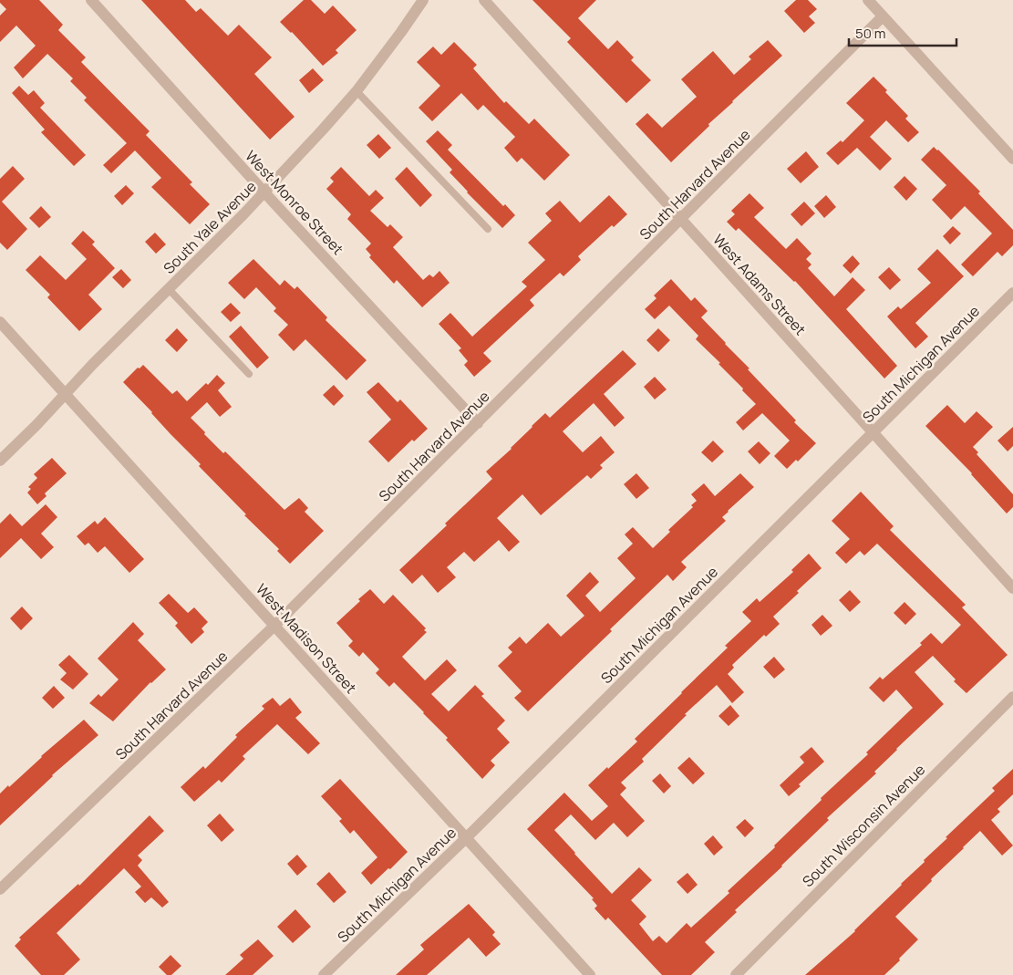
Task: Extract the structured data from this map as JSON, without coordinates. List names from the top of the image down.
{
  "streets": {
    "street": [
      "South Harvard Avenue",
      "West Monroe Street",
      "South Yale Avenue",
      "West Adams Street",
      "South Michigan Avenue",
      "West Madison Street",
      "South Wisconsin Avenue"
    ]
  },
  "crossings": [
    ["South Harvard Avenue", "West Monroe Street"],
    ["South Harvard Avenue", "West Adams Street"],
    ["South Harvard Avenue", "West Madison Street"],
    ["West Monroe Street", "South Yale Avenue"],
    ["South Yale Avenue", "West Madison Street"],
    ["West Adams Street", "South Michigan Avenue"],
    ["South Michigan Avenue", "West Madison Street"]
  ],
  "scale_bar": "50 m"
}
